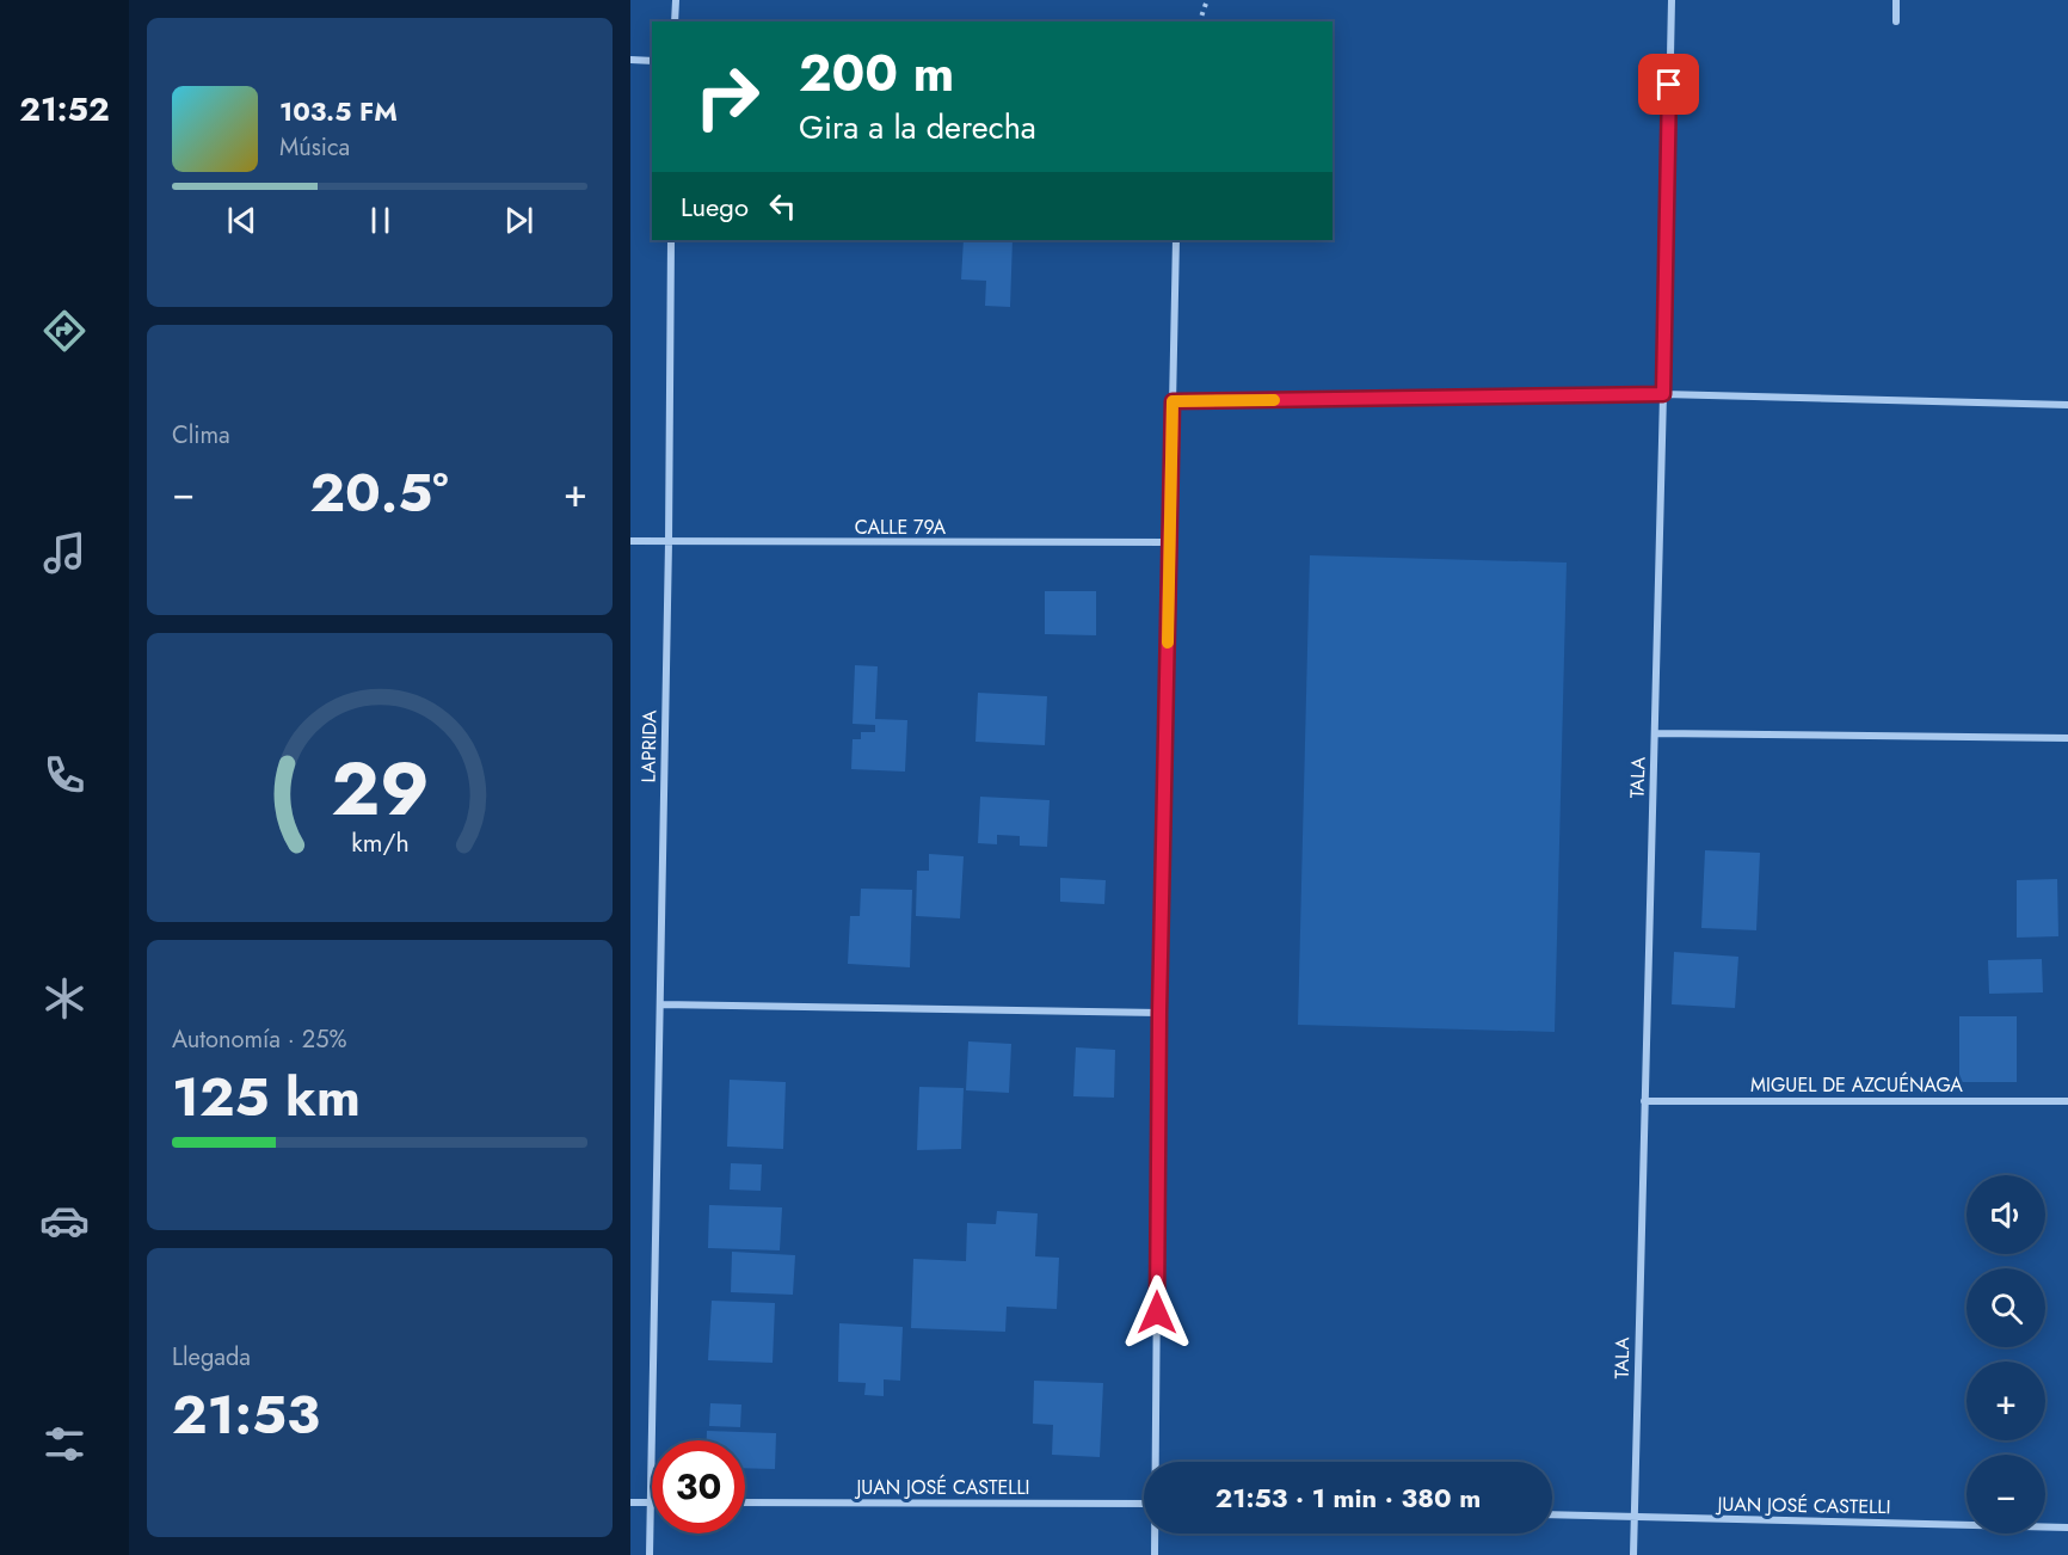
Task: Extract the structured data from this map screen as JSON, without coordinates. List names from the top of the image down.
{
  "streets": {
    "street": [
      "CALLE 79A",
      "LAPRIDA",
      "TALA",
      "MIGUEL DE AZCUÉNAGA",
      "JUAN JOSÉ CASTELLI"
    ]
  },
  "crossings": [
    ["CALLE 79A", "LAPRIDA"],
    ["TALA", "MIGUEL DE AZCUÉNAGA"],
    ["TALA", "JUAN JOSÉ CASTELLI"]
  ],
  "page": {
    "tabs": "21:52",
    "turn": ["200 m", "Gira a la derecha"],
    "song": ["103.5 FM", "Música"],
    "then": "Luego",
    "tile": [
      "Clima",
      ["Autonomía · 25%", "125 km"],
      ["Llegada", "21:53"]
    ],
    "heat": ["−", "20.5°", "+"],
    "map_buttons": ["+", "−"],
    "limit": "30",
    "trip": "21:53 · 1 min · 380 m",
    "gauge": ["29", "km/h"]
  }
}
